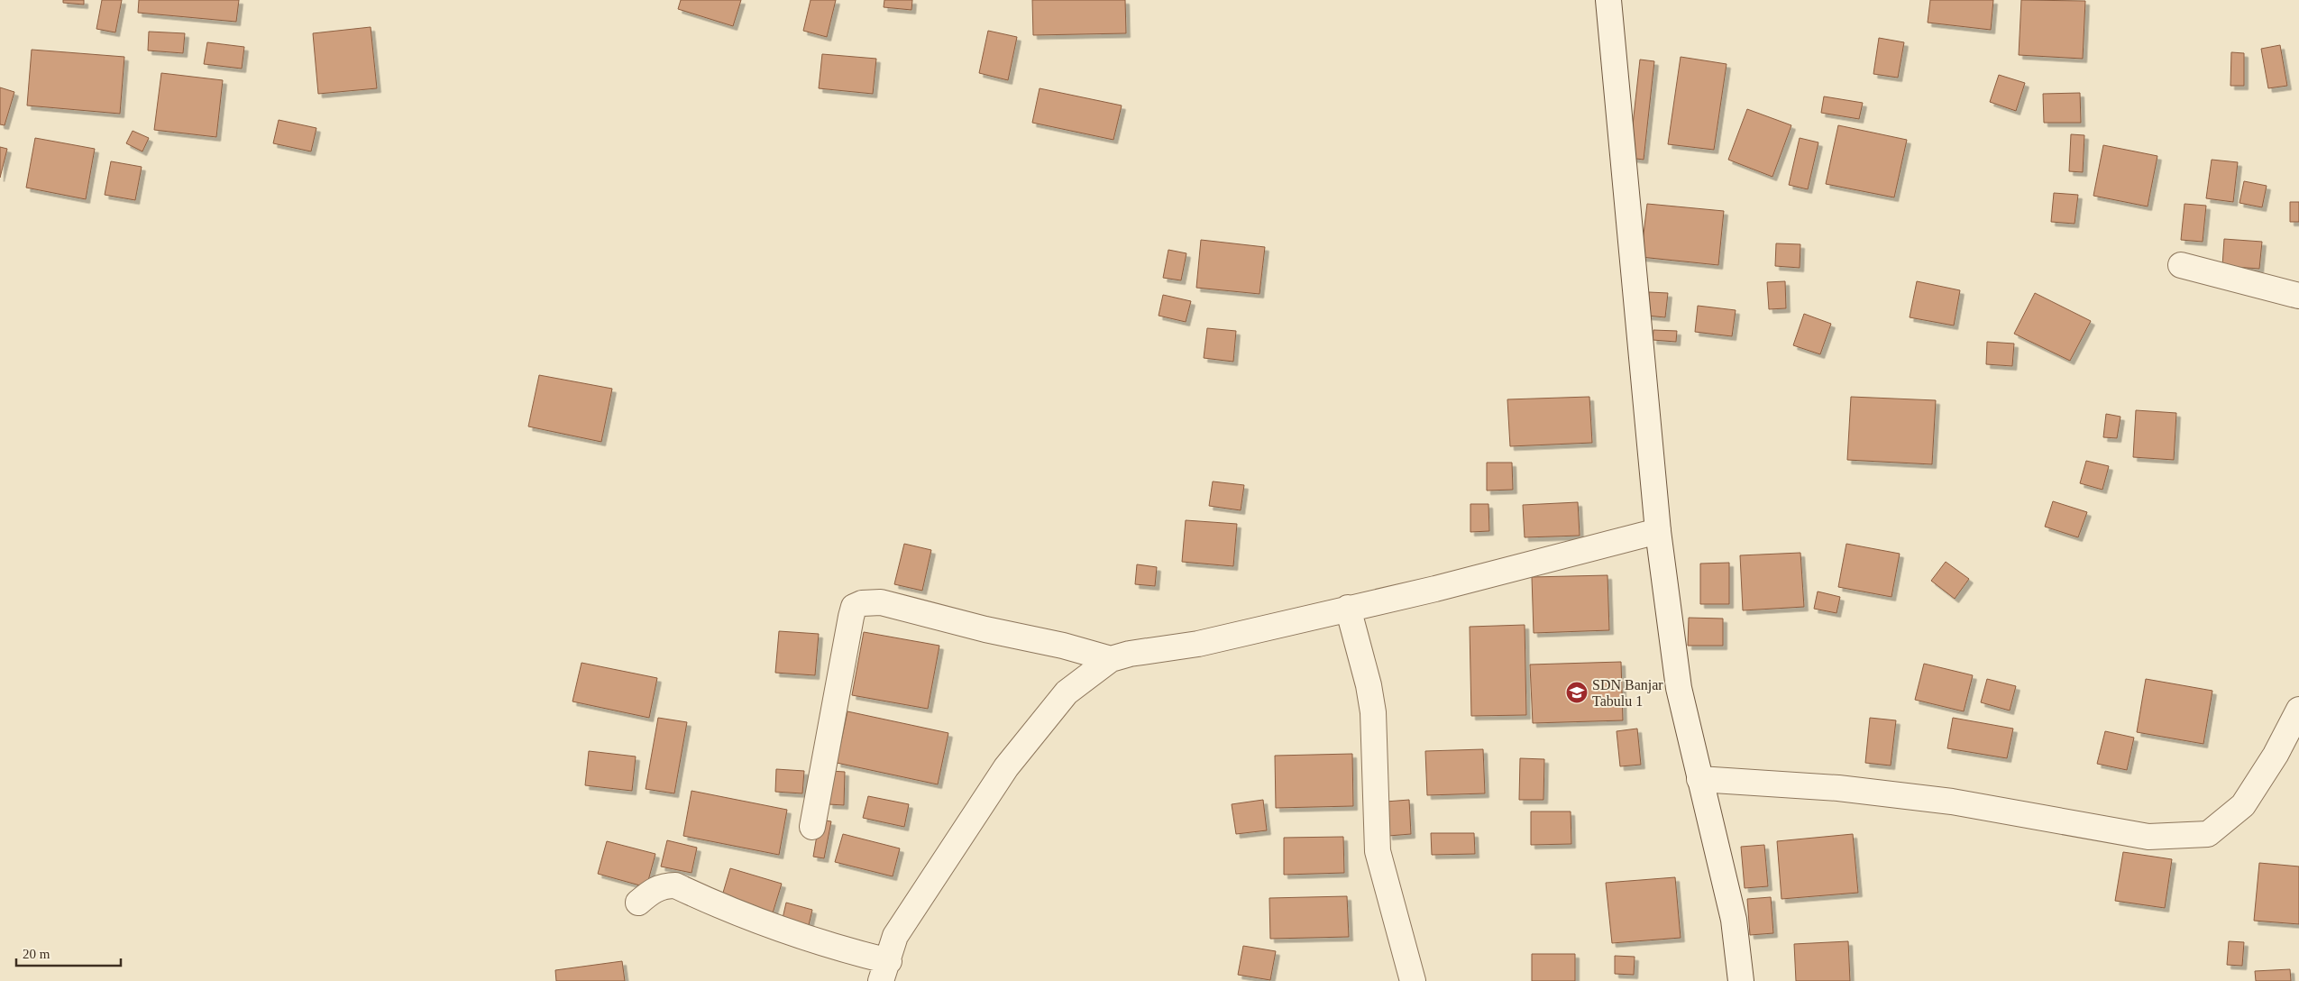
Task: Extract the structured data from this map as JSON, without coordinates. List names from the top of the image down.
{
  "places": {
    "school or university": ["SDN Banjar Tabulu 1"]
  },
  "scale_bar": "20 m"
}
